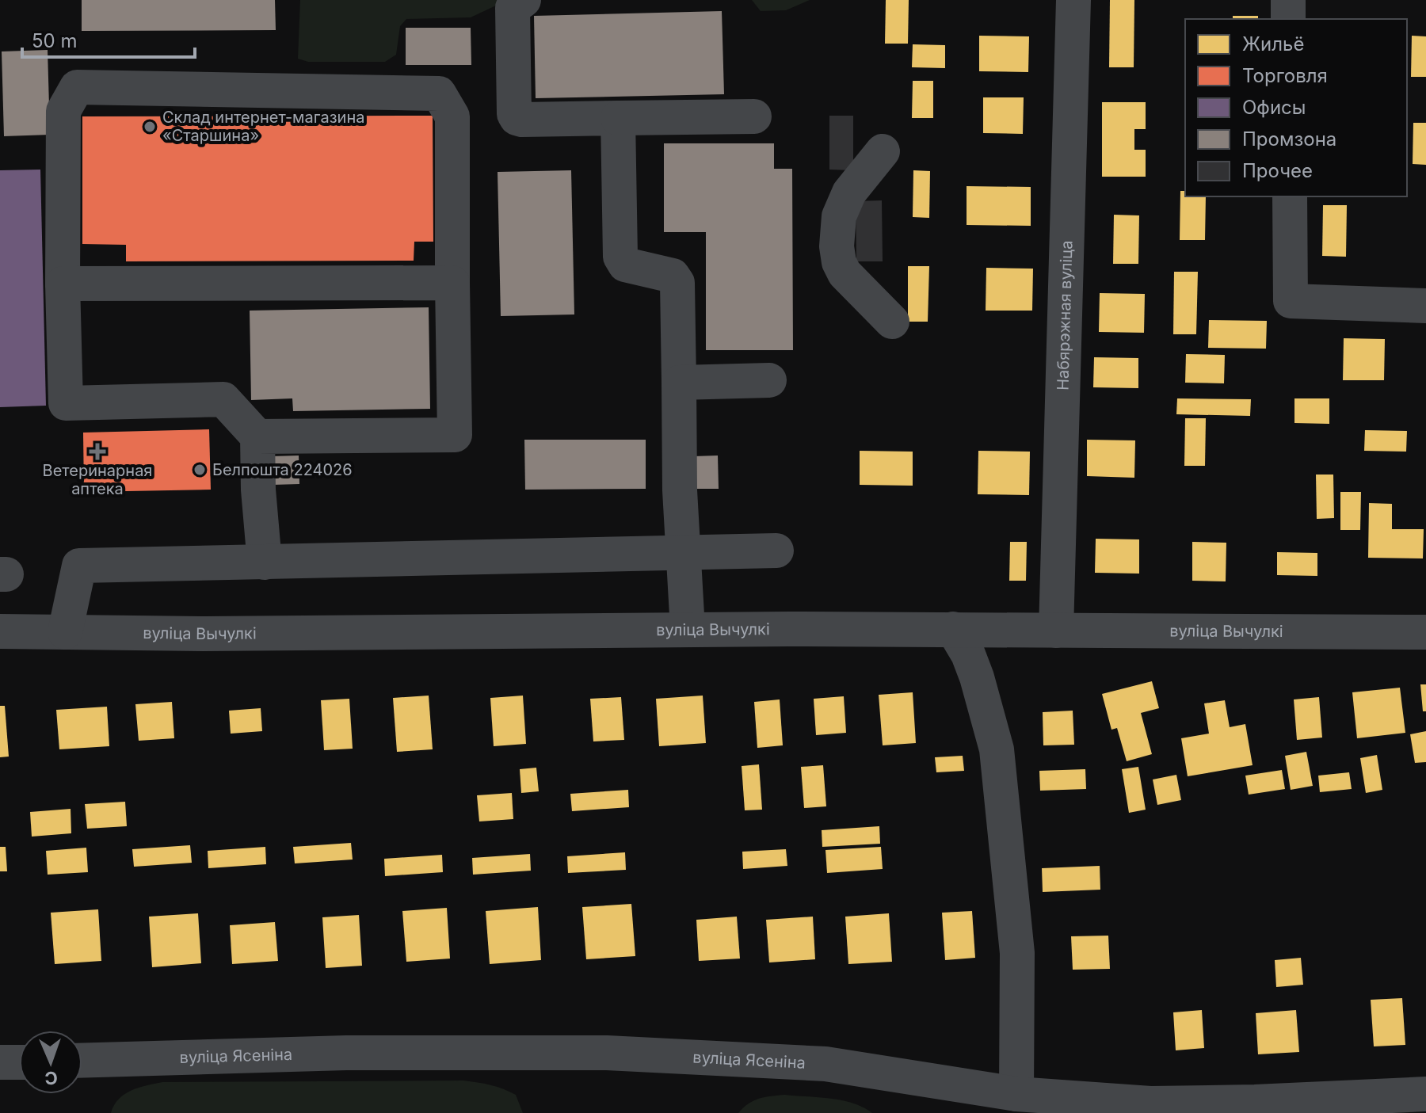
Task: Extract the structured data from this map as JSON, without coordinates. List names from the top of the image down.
{
  "streets": {
    "street": ["Набярэжная вуліца", "вуліца Вычулкі", "вуліца Ясеніна"]
  },
  "crossings": [
    ["Набярэжная вуліца", "вуліца Вычулкі"]
  ],
  "places": {
    "other": ["Склад интернет-магазина «Старшина»", "Белпошта 224026"],
    "health": ["Ветеринарная аптека"]
  },
  "legend": [
    "Жильё",
    "Торговля",
    "Офисы",
    "Промзона",
    "Прочее"
  ],
  "scale_bar": "50 m",
  "north": "bottom"
}
